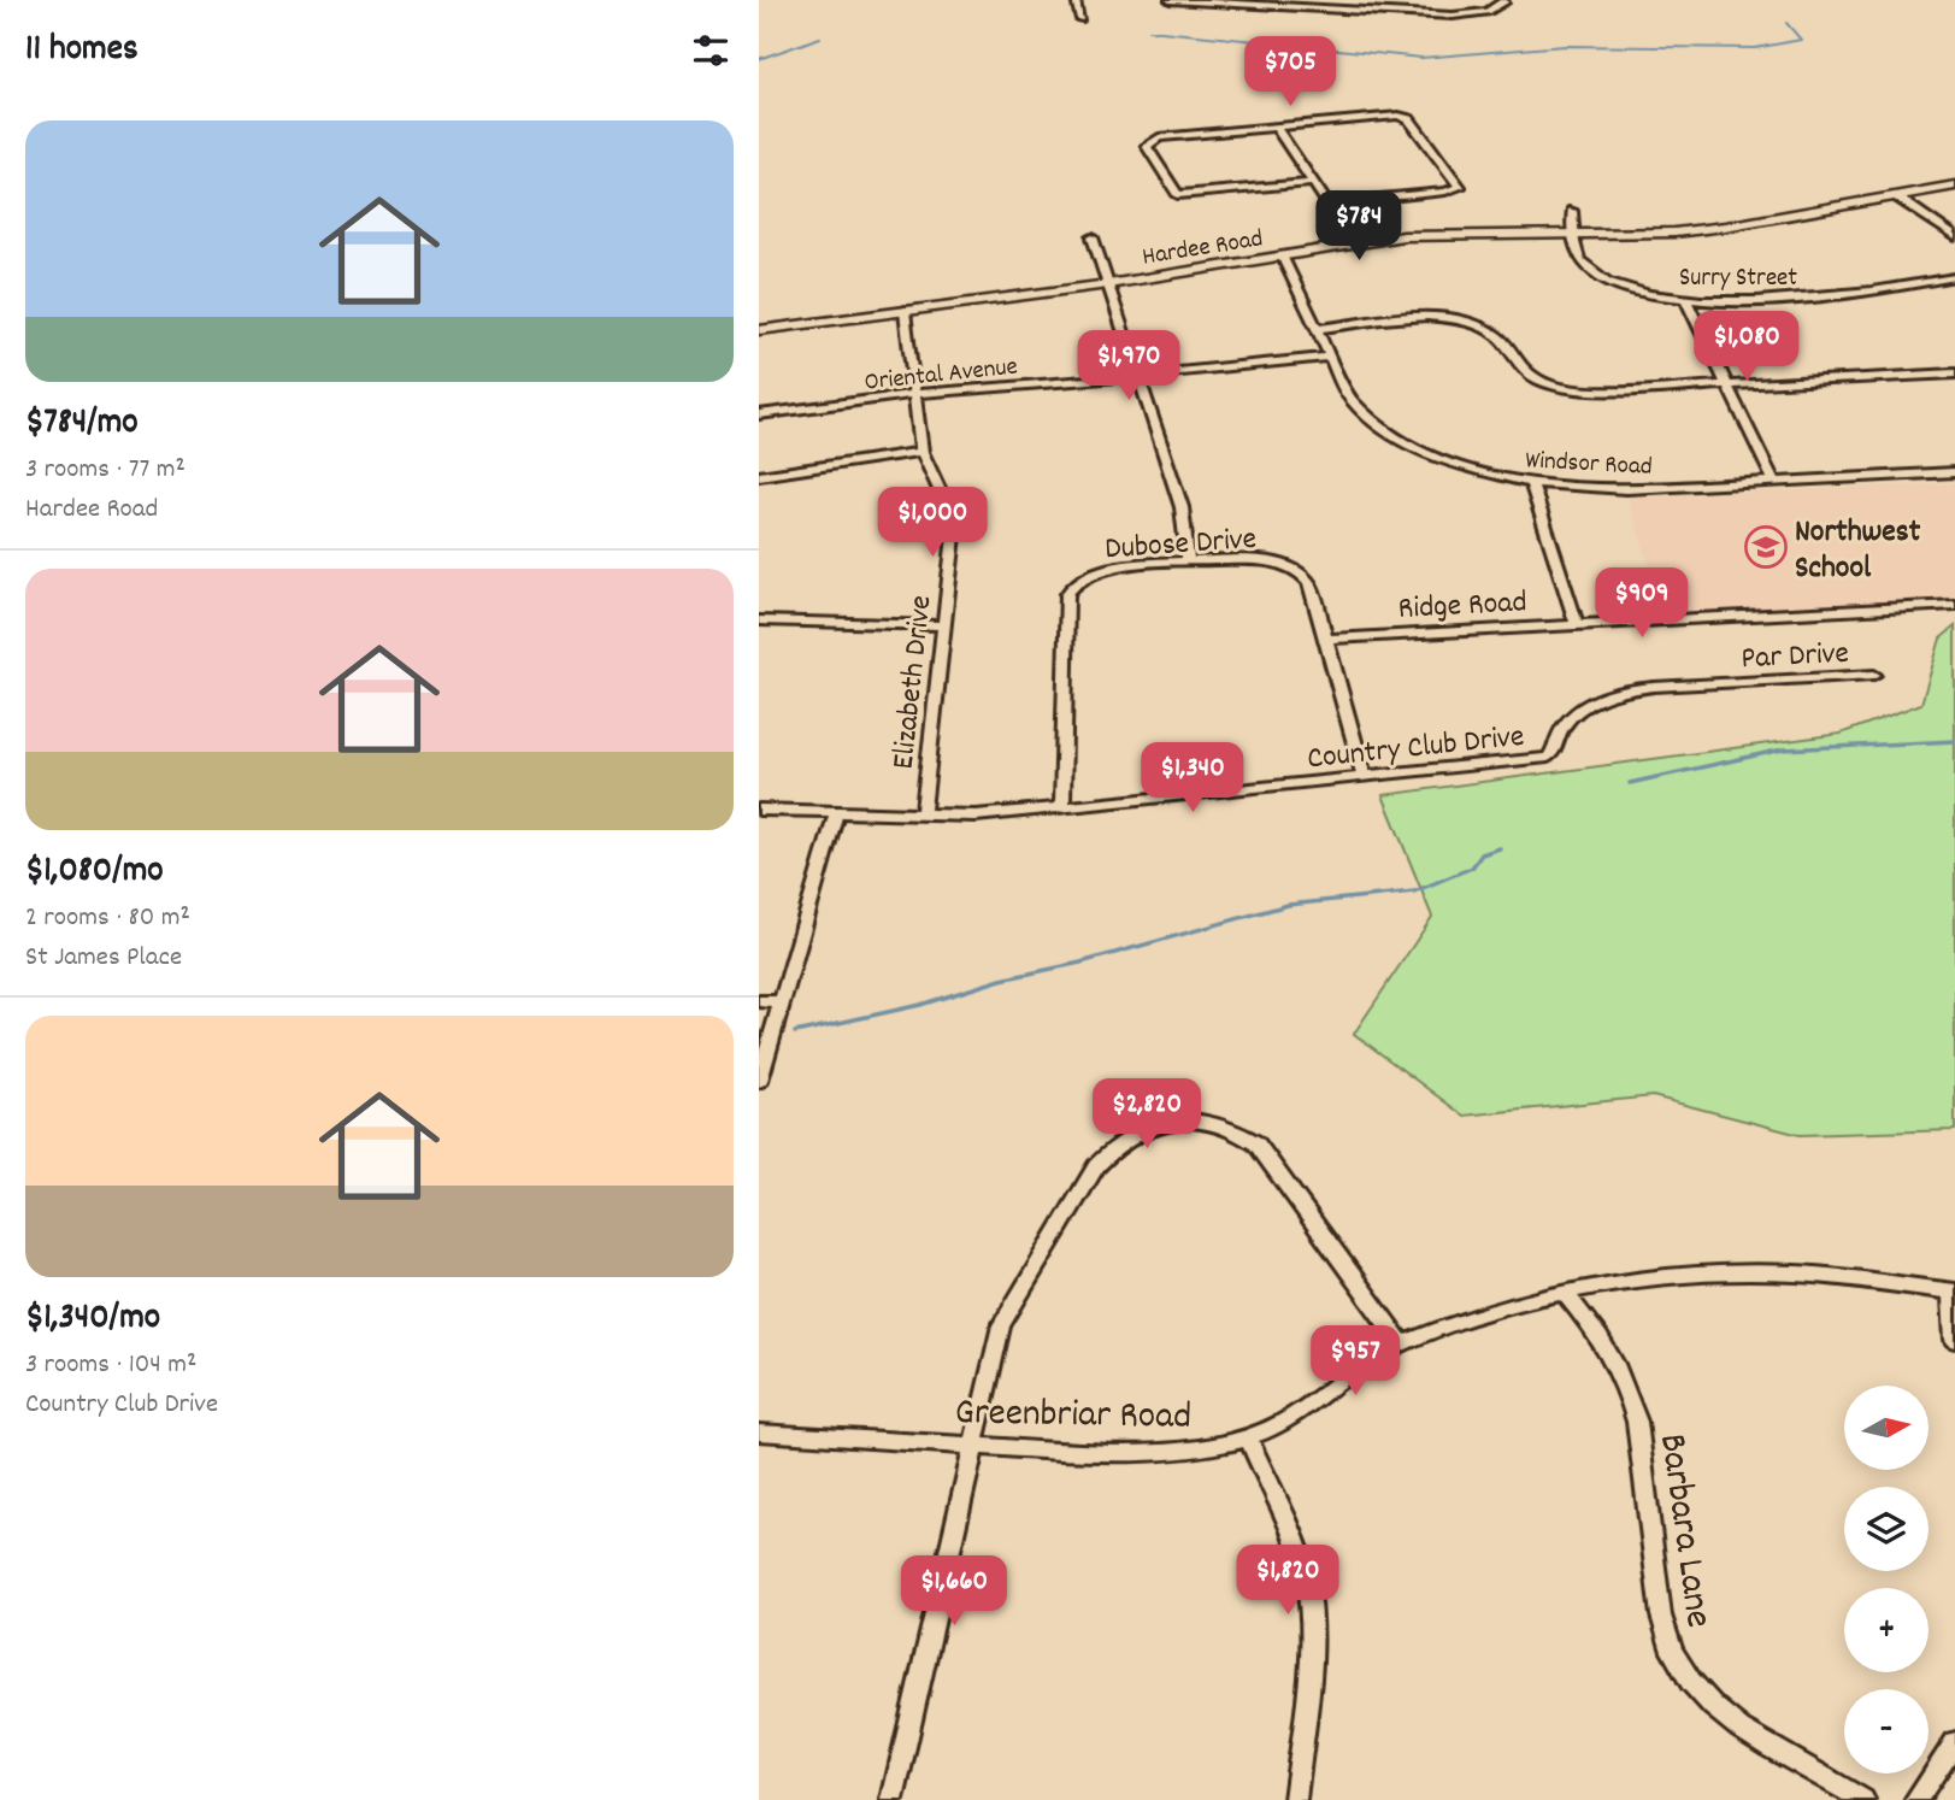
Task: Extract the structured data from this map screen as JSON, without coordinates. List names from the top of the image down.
{
  "streets": {
    "street": [
      "Hardee Road",
      "Surry Street",
      "Oriental Avenue",
      "Windsor Road",
      "Dubose Drive",
      "Ridge Road",
      "Par Drive",
      "Elizabeth Drive",
      "Country Club Drive",
      "Greenbriar Road",
      "Barbara Lane"
    ]
  },
  "crossings": [
    ["Hardee Road", "Surry Street"],
    ["Hardee Road", "Windsor Road"],
    ["Hardee Road", "Elizabeth Drive"],
    ["Oriental Avenue", "Windsor Road"],
    ["Oriental Avenue", "Elizabeth Drive"],
    ["Dubose Drive", "Ridge Road"],
    ["Dubose Drive", "Country Club Drive"],
    ["Par Drive", "Country Club Drive"],
    ["Elizabeth Drive", "Country Club Drive"],
    ["Greenbriar Road", "Barbara Lane"]
  ],
  "places": {
    "school or university": ["Northwest School"]
  },
  "north": "right",
  "page": {
    "heading": "11 homes",
    "price": [
      "$705",
      "$784",
      "$1,080",
      "$1,970",
      "$1,000",
      "$909",
      "$1,340",
      "$2,820",
      "$957",
      "$1,820",
      "$1,660"
    ],
    "list": [
      {
        "name": "$784/mo",
        "note": "3 rooms · 77 m² · Hardee Road"
      },
      {
        "name": "$1,080/mo",
        "note": "2 rooms · 80 m² · St James Place"
      },
      {
        "name": "$1,340/mo",
        "note": "3 rooms · 104 m² · Country Club Drive"
      }
    ],
    "map_buttons": ["+", "−"]
  }
}
